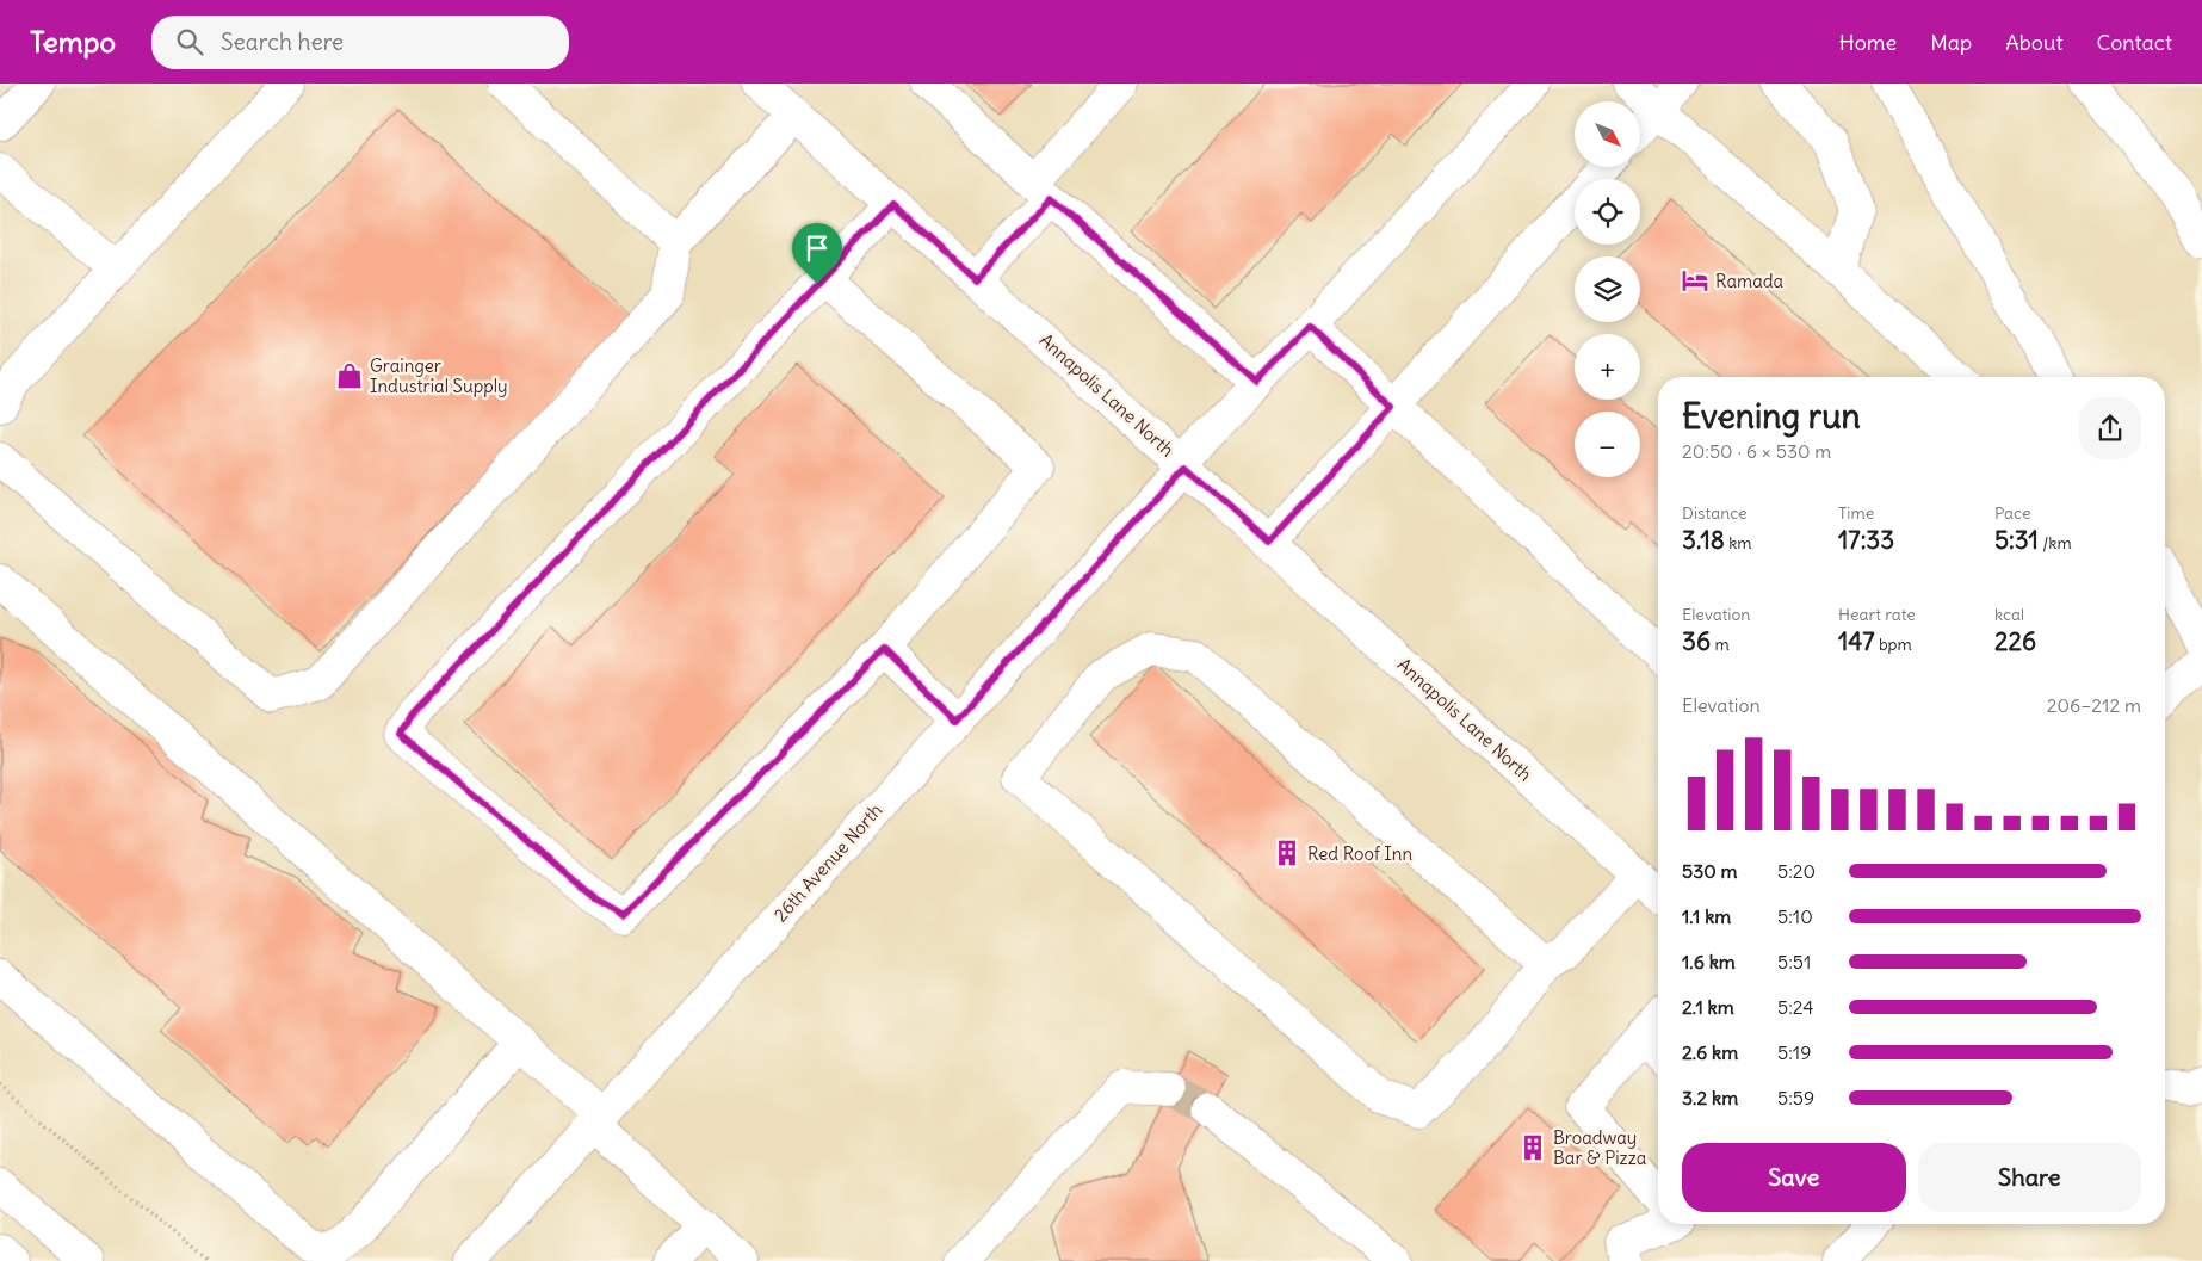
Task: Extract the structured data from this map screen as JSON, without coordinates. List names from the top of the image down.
{
  "streets": {
    "main road": ["Annapolis Lane North", "26th Avenue North"]
  },
  "crossings": [
    ["Annapolis Lane North", "26th Avenue North"]
  ],
  "places": {
    "hotel": ["Ramada"],
    "shop": ["Grainger Industrial Supply"],
    "building": ["Red Roof Inn", "Broadway Bar & Pizza"]
  },
  "north": "bottom right",
  "page": {
    "header": "Tempo",
    "search": "Search here",
    "nav": [
      "Home",
      "Map",
      "About",
      "Contact"
    ],
    "map_buttons": ["+", "−"],
    "heading": ["Evening run", "20:50 · 6 × 530 m"],
    "stats": [
      ["Distance", "3.18 km"],
      ["Time", "17:33"],
      ["Pace", "5:31 /km"],
      ["Elevation", "36 m"],
      ["Heart rate", "147 bpm"],
      ["kcal", "226"]
    ],
    "chart": ["Elevation", "206–212 m"],
    "list": [
      {
        "name": "530 m",
        "note": "5:20"
      },
      {
        "name": "1.1 km",
        "note": "5:10"
      },
      {
        "name": "1.6 km",
        "note": "5:51"
      },
      {
        "name": "2.1 km",
        "note": "5:24"
      },
      {
        "name": "2.6 km",
        "note": "5:19"
      },
      {
        "name": "3.2 km",
        "note": "5:59"
      }
    ],
    "buttons": ["Save", "Share"]
  }
}
